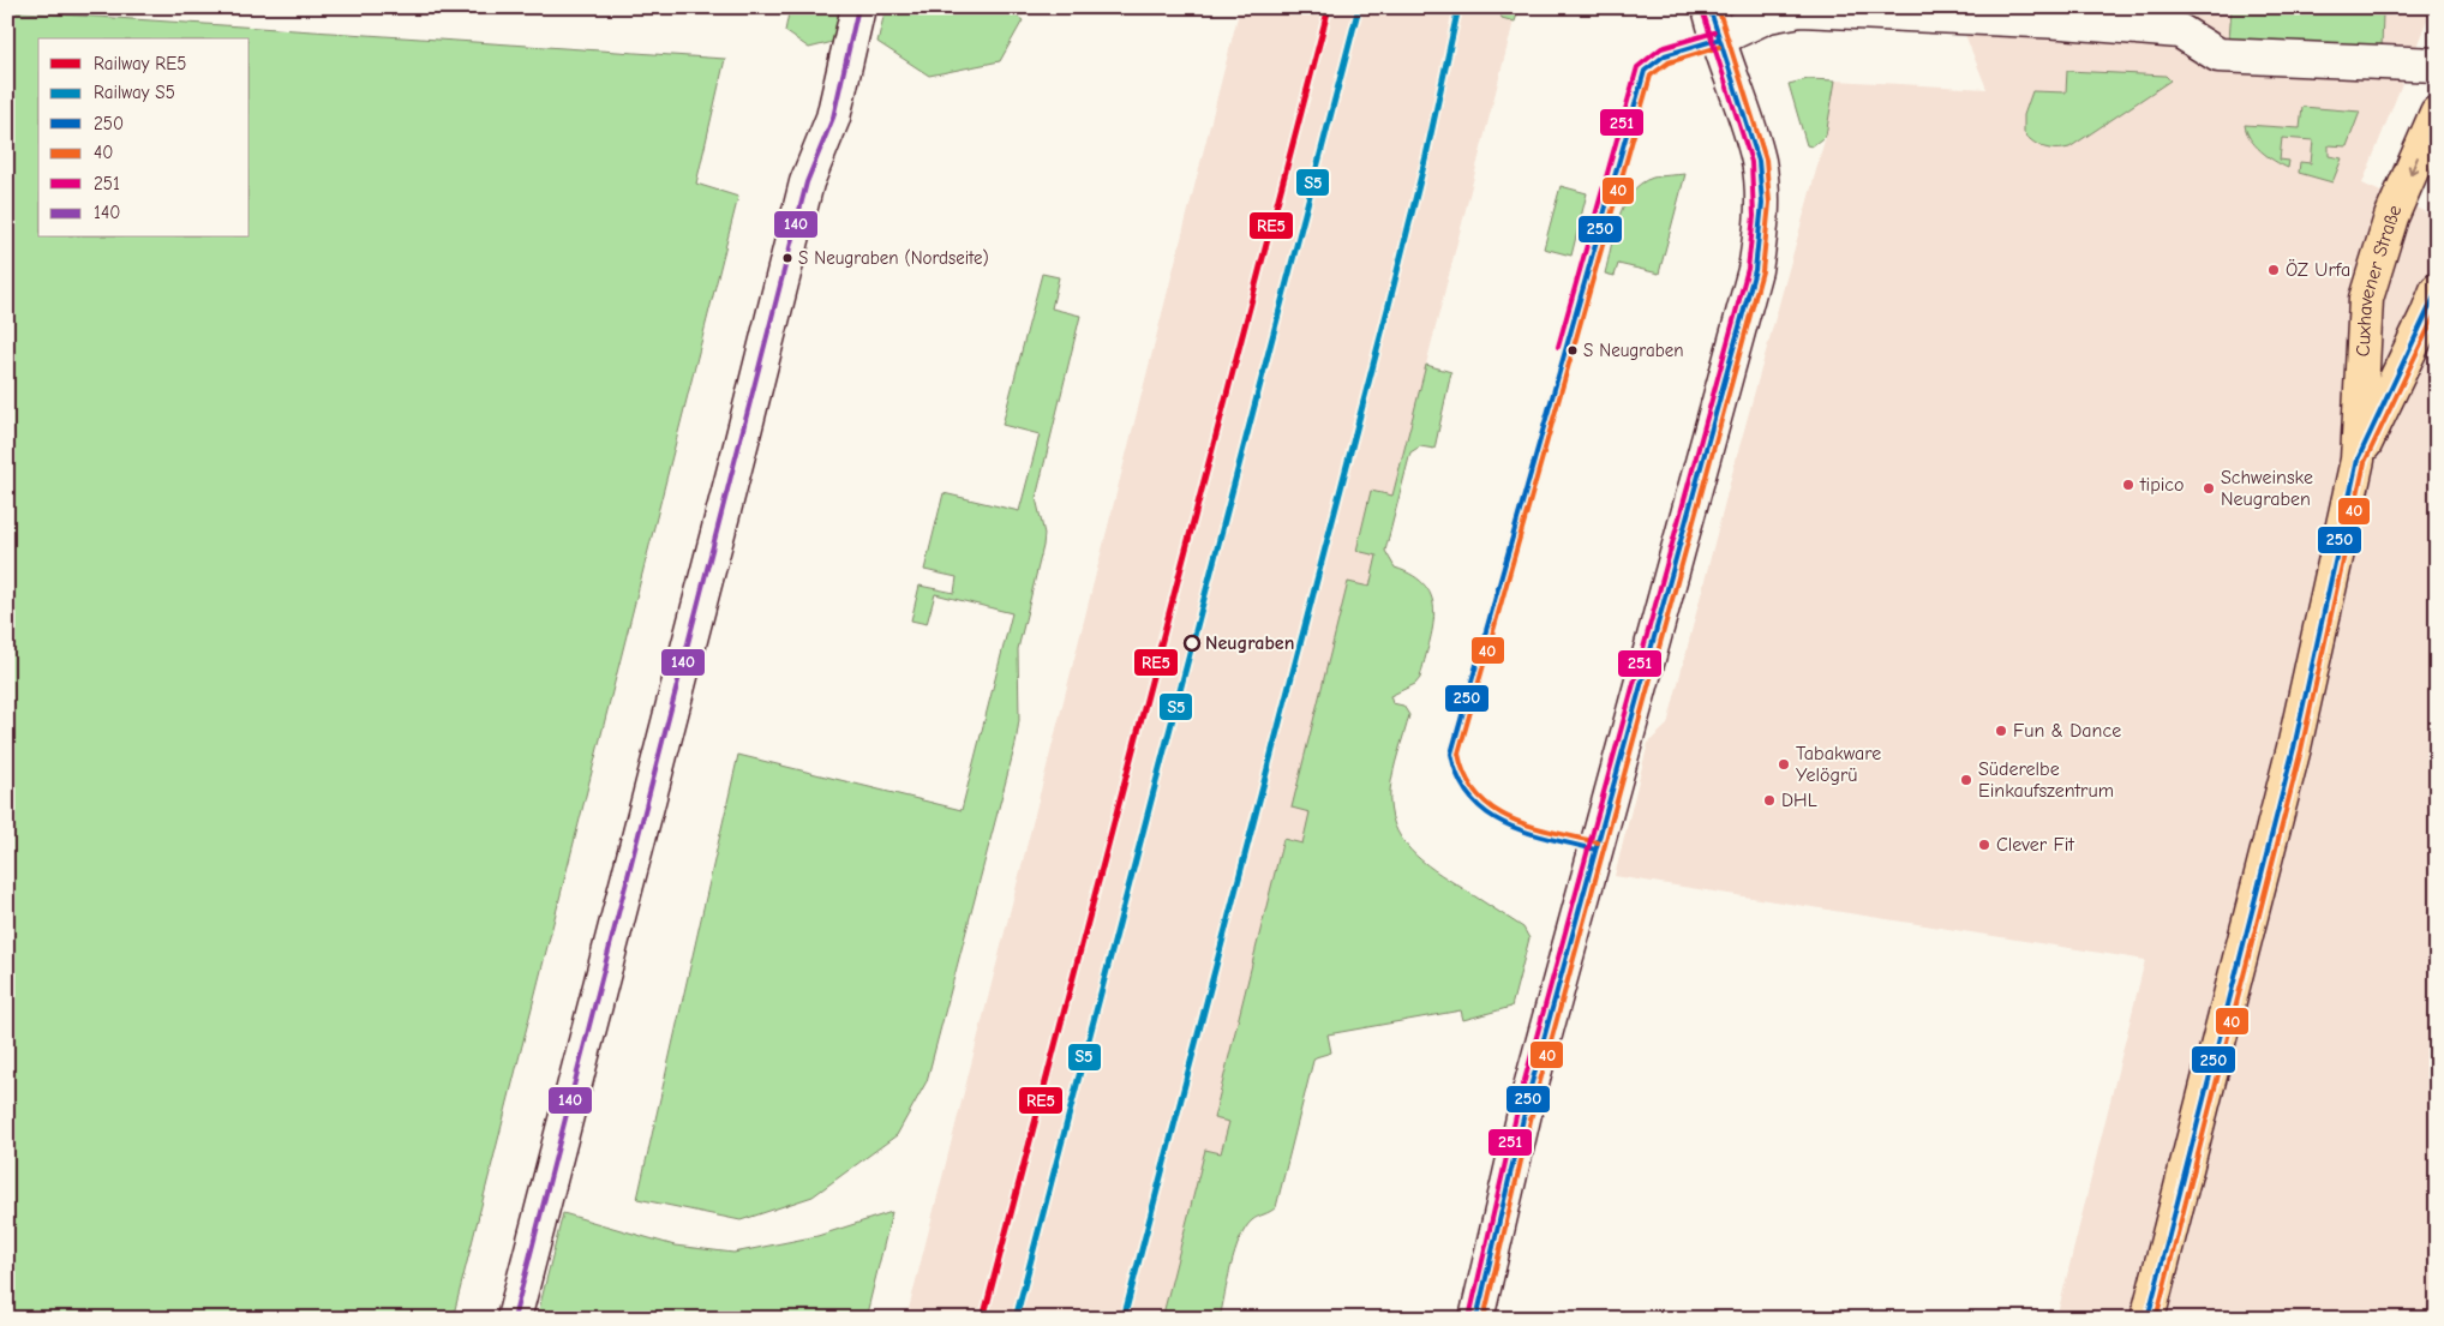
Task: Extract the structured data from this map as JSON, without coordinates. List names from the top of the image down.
{
  "streets": {
    "main road": ["Cuxhavener Straße"]
  },
  "places": [
    "S Neugraben (Nordseite)",
    "ÖZ Urfa",
    "S Neugraben",
    "tipico",
    "Schweinske Neugraben",
    "Neugraben",
    "Fun & Dance",
    "Tabakware Yelögrü",
    "Süderelbe Einkaufszentrum",
    "DHL",
    "Clever Fit"
  ],
  "lines": [
    "rail line RE5",
    "rail line S5",
    "transit line 250",
    "transit line 40",
    "transit line 140",
    "transit line 251"
  ],
  "legend": [
    "Railway RE5",
    "Railway S5",
    "250",
    "40",
    "251",
    "140"
  ]
}
